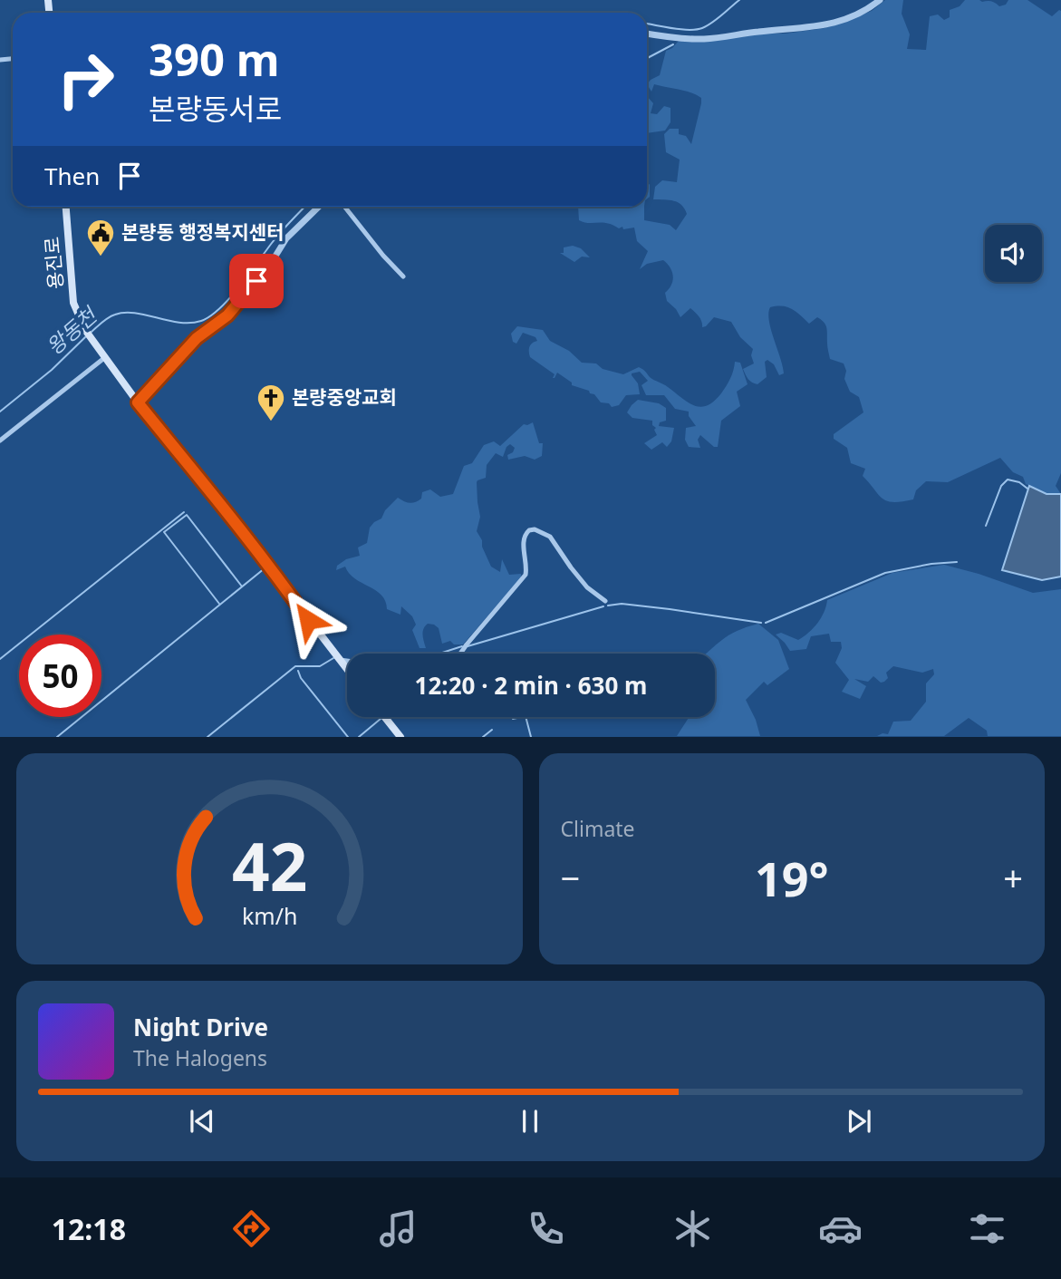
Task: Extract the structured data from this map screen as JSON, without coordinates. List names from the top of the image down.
{
  "streets": {
    "main road": ["용진로"]
  },
  "water": ["왕동천"],
  "places": {
    "public building": ["본량동 행정복지센터"],
    "church": ["본량중앙교회"]
  },
  "page": {
    "turn": ["390 m", "본량동서로"],
    "then": "Then",
    "limit": "50",
    "trip": "12:20 · 2 min · 630 m",
    "tile": "Climate",
    "heat": ["−", "19°", "+"],
    "song": ["Night Drive", "The Halogens"],
    "tabs": "12:18",
    "gauge": ["42", "km/h"]
  }
}
